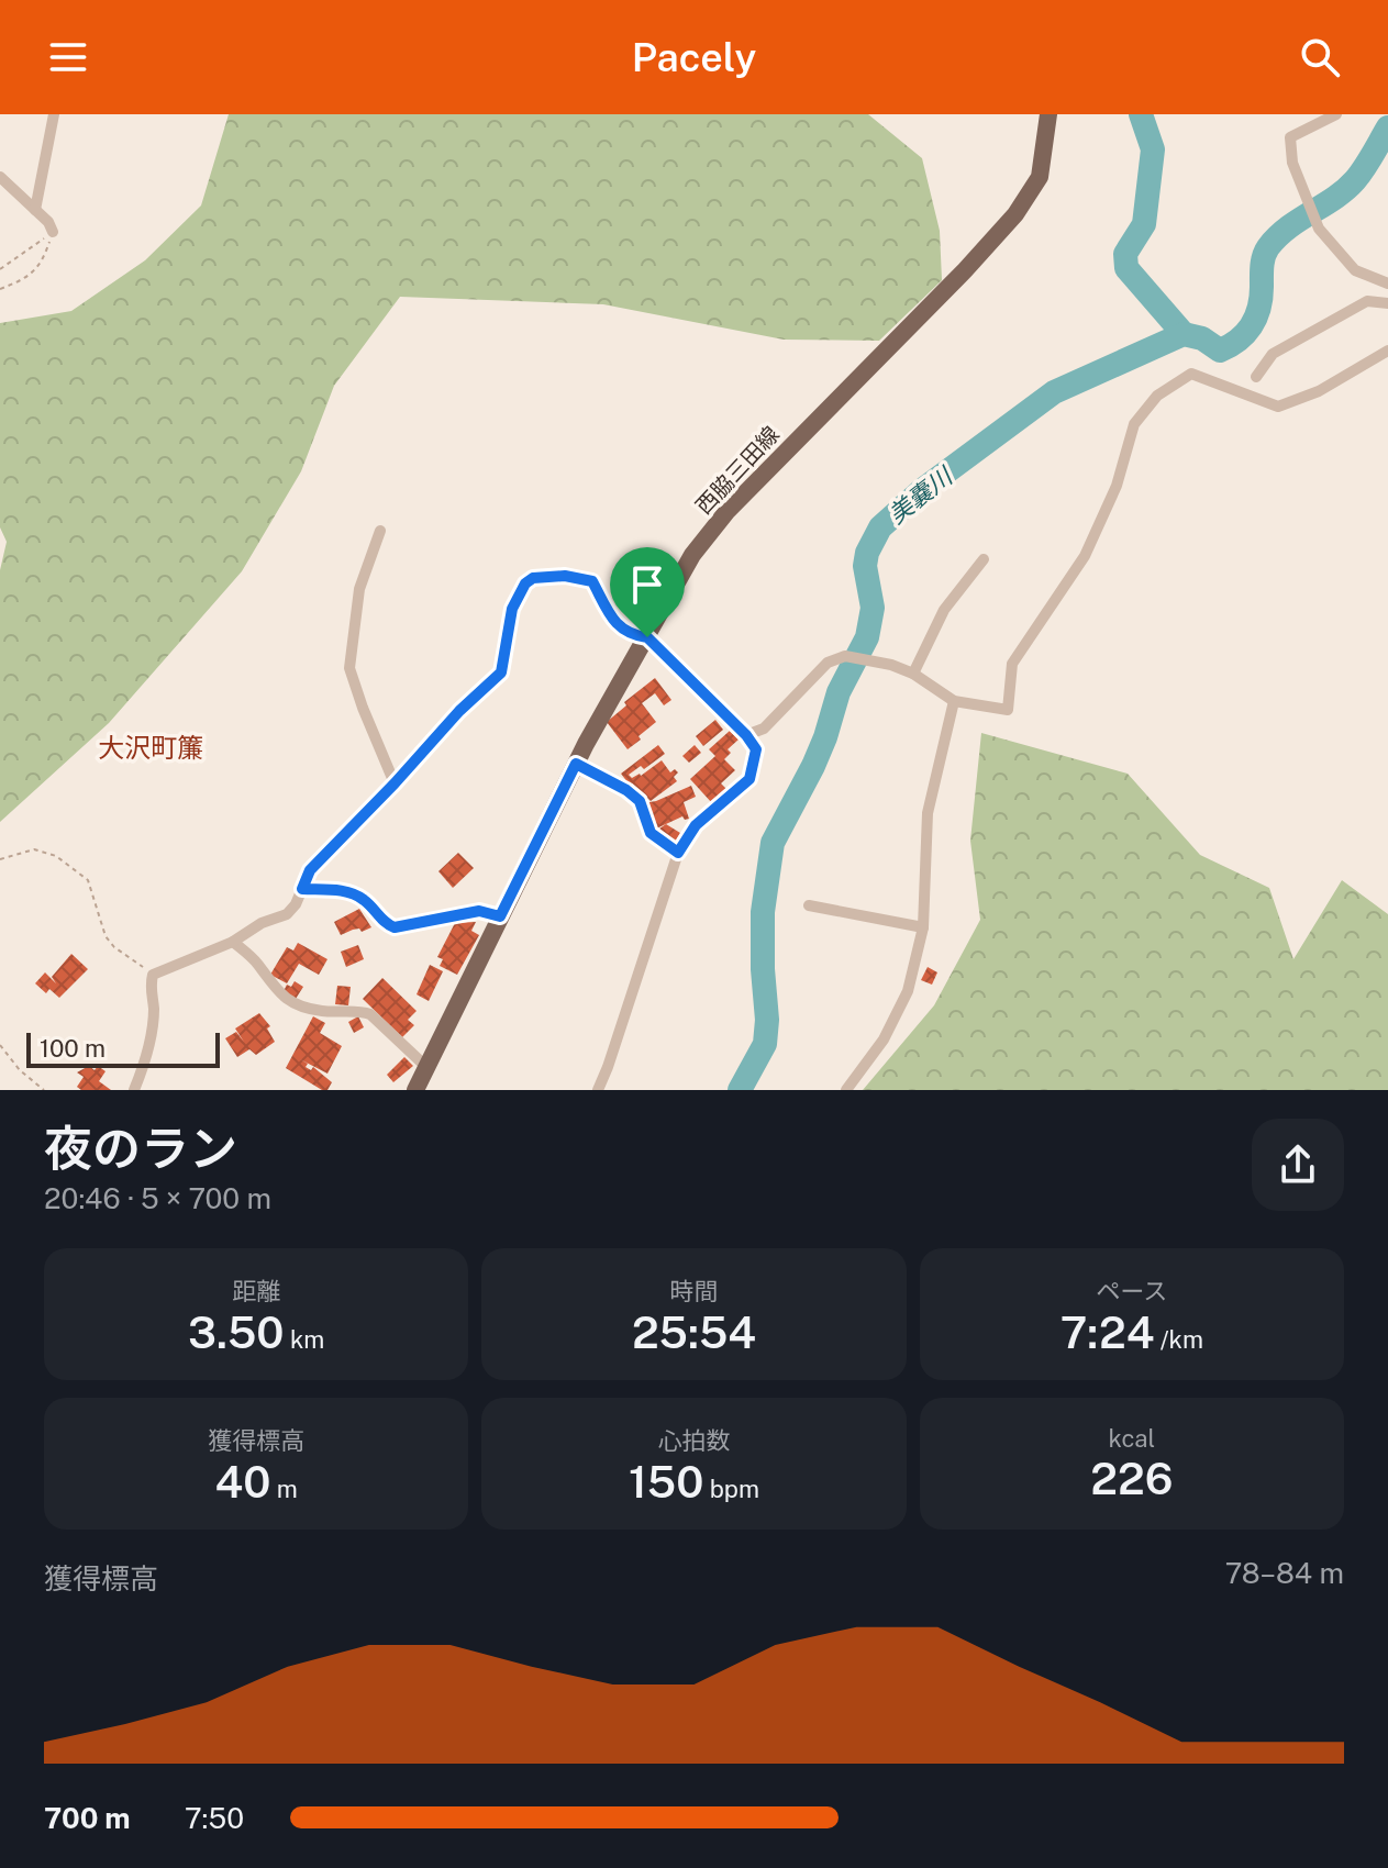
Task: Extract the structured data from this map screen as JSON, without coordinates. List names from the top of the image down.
{
  "streets": {
    "main road": ["西脇三田線"]
  },
  "districts": ["大沢町簾"],
  "water": ["美嚢川"],
  "scale_bar": "100 m",
  "page": {
    "header": "Pacely",
    "scale": "100 m",
    "heading": ["夜のラン", "20:46 · 5 × 700 m"],
    "stats": [
      ["距離", "3.50 km"],
      ["時間", "25:54"],
      ["ペース", "7:24 /km"],
      ["獲得標高", "40 m"],
      ["心拍数", "150 bpm"],
      ["kcal", "226"]
    ],
    "chart": ["獲得標高", "78–84 m"],
    "list": [
      {
        "name": "700 m",
        "note": "7:50"
      }
    ]
  }
}
